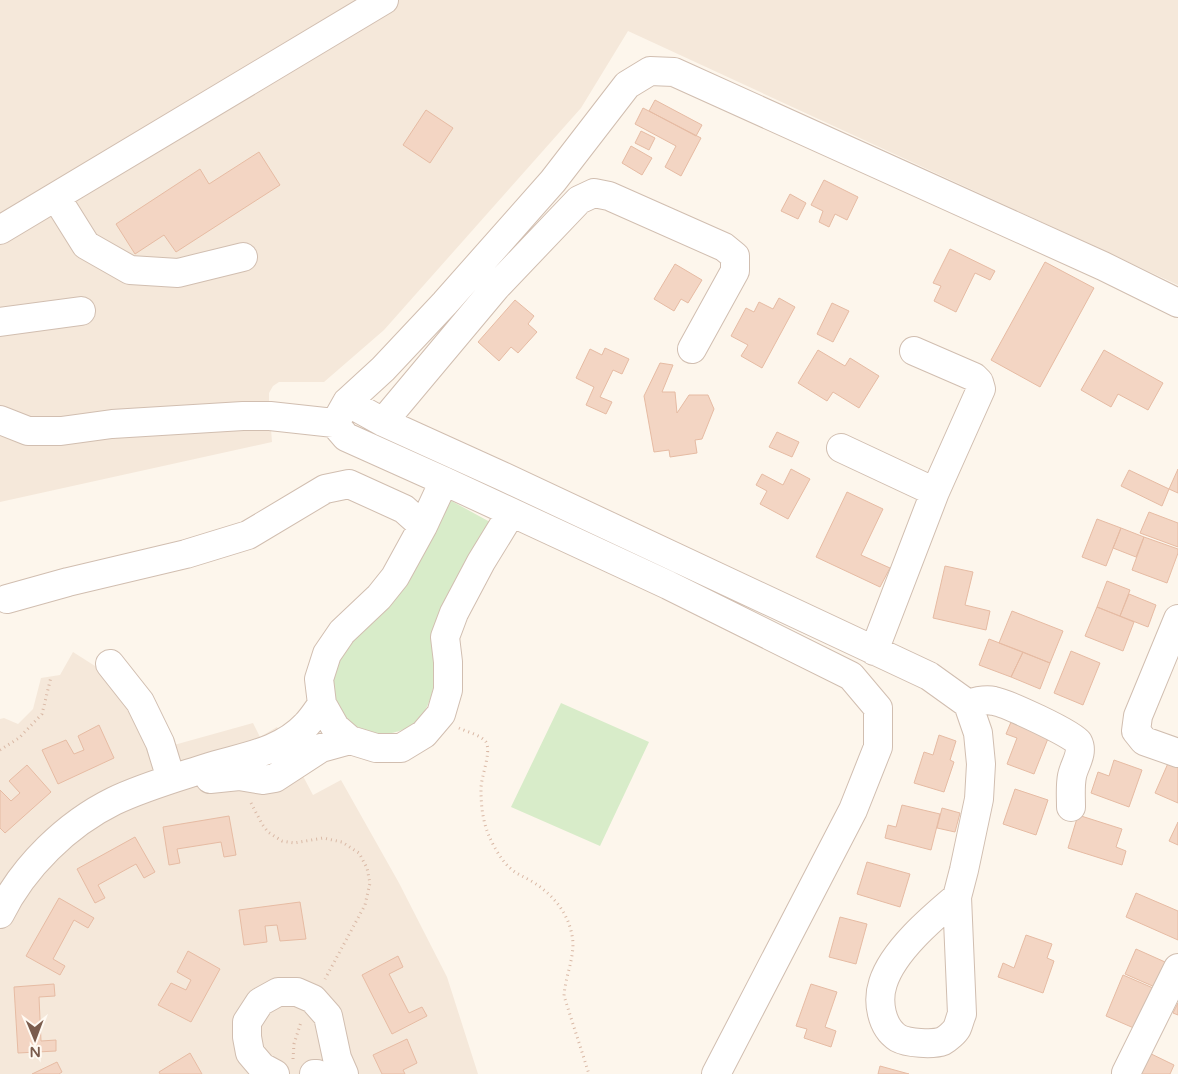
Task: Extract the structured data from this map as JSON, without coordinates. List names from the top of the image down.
{
  "north": "bottom"
}
